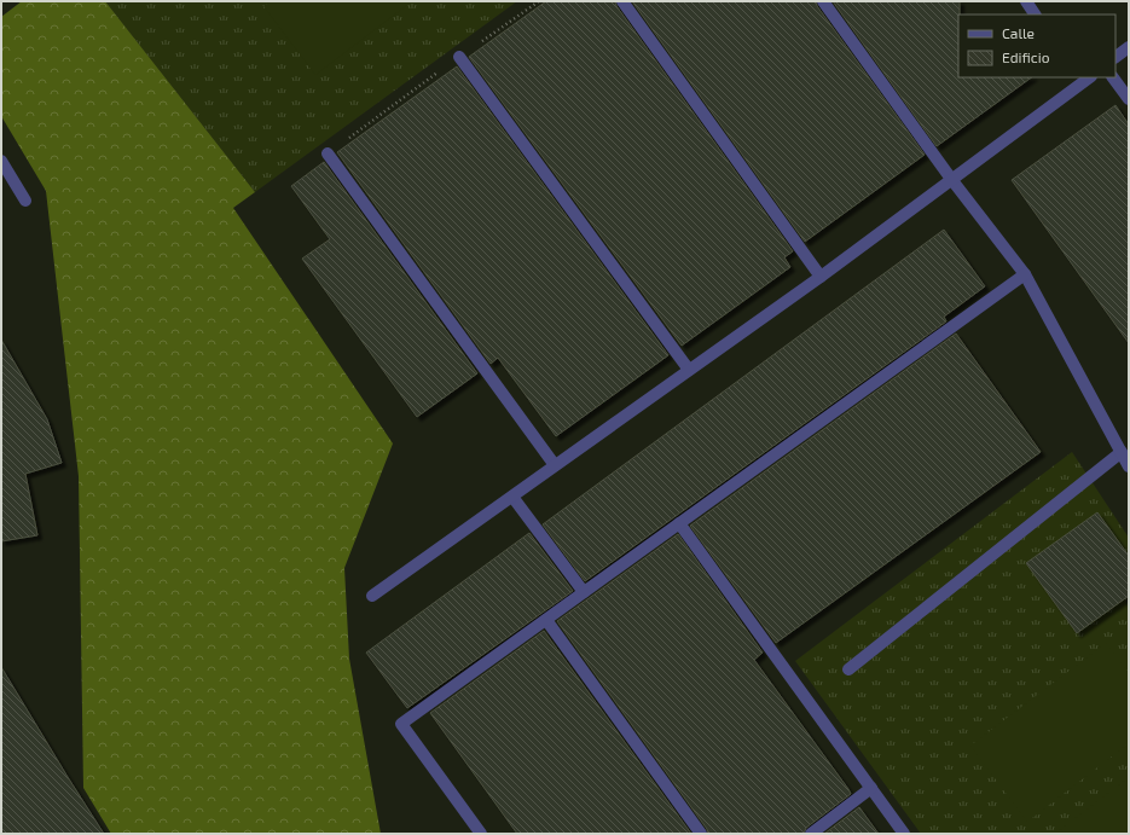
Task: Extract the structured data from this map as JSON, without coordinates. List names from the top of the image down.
{
  "legend": ["Calle", "Edificio"]
}
